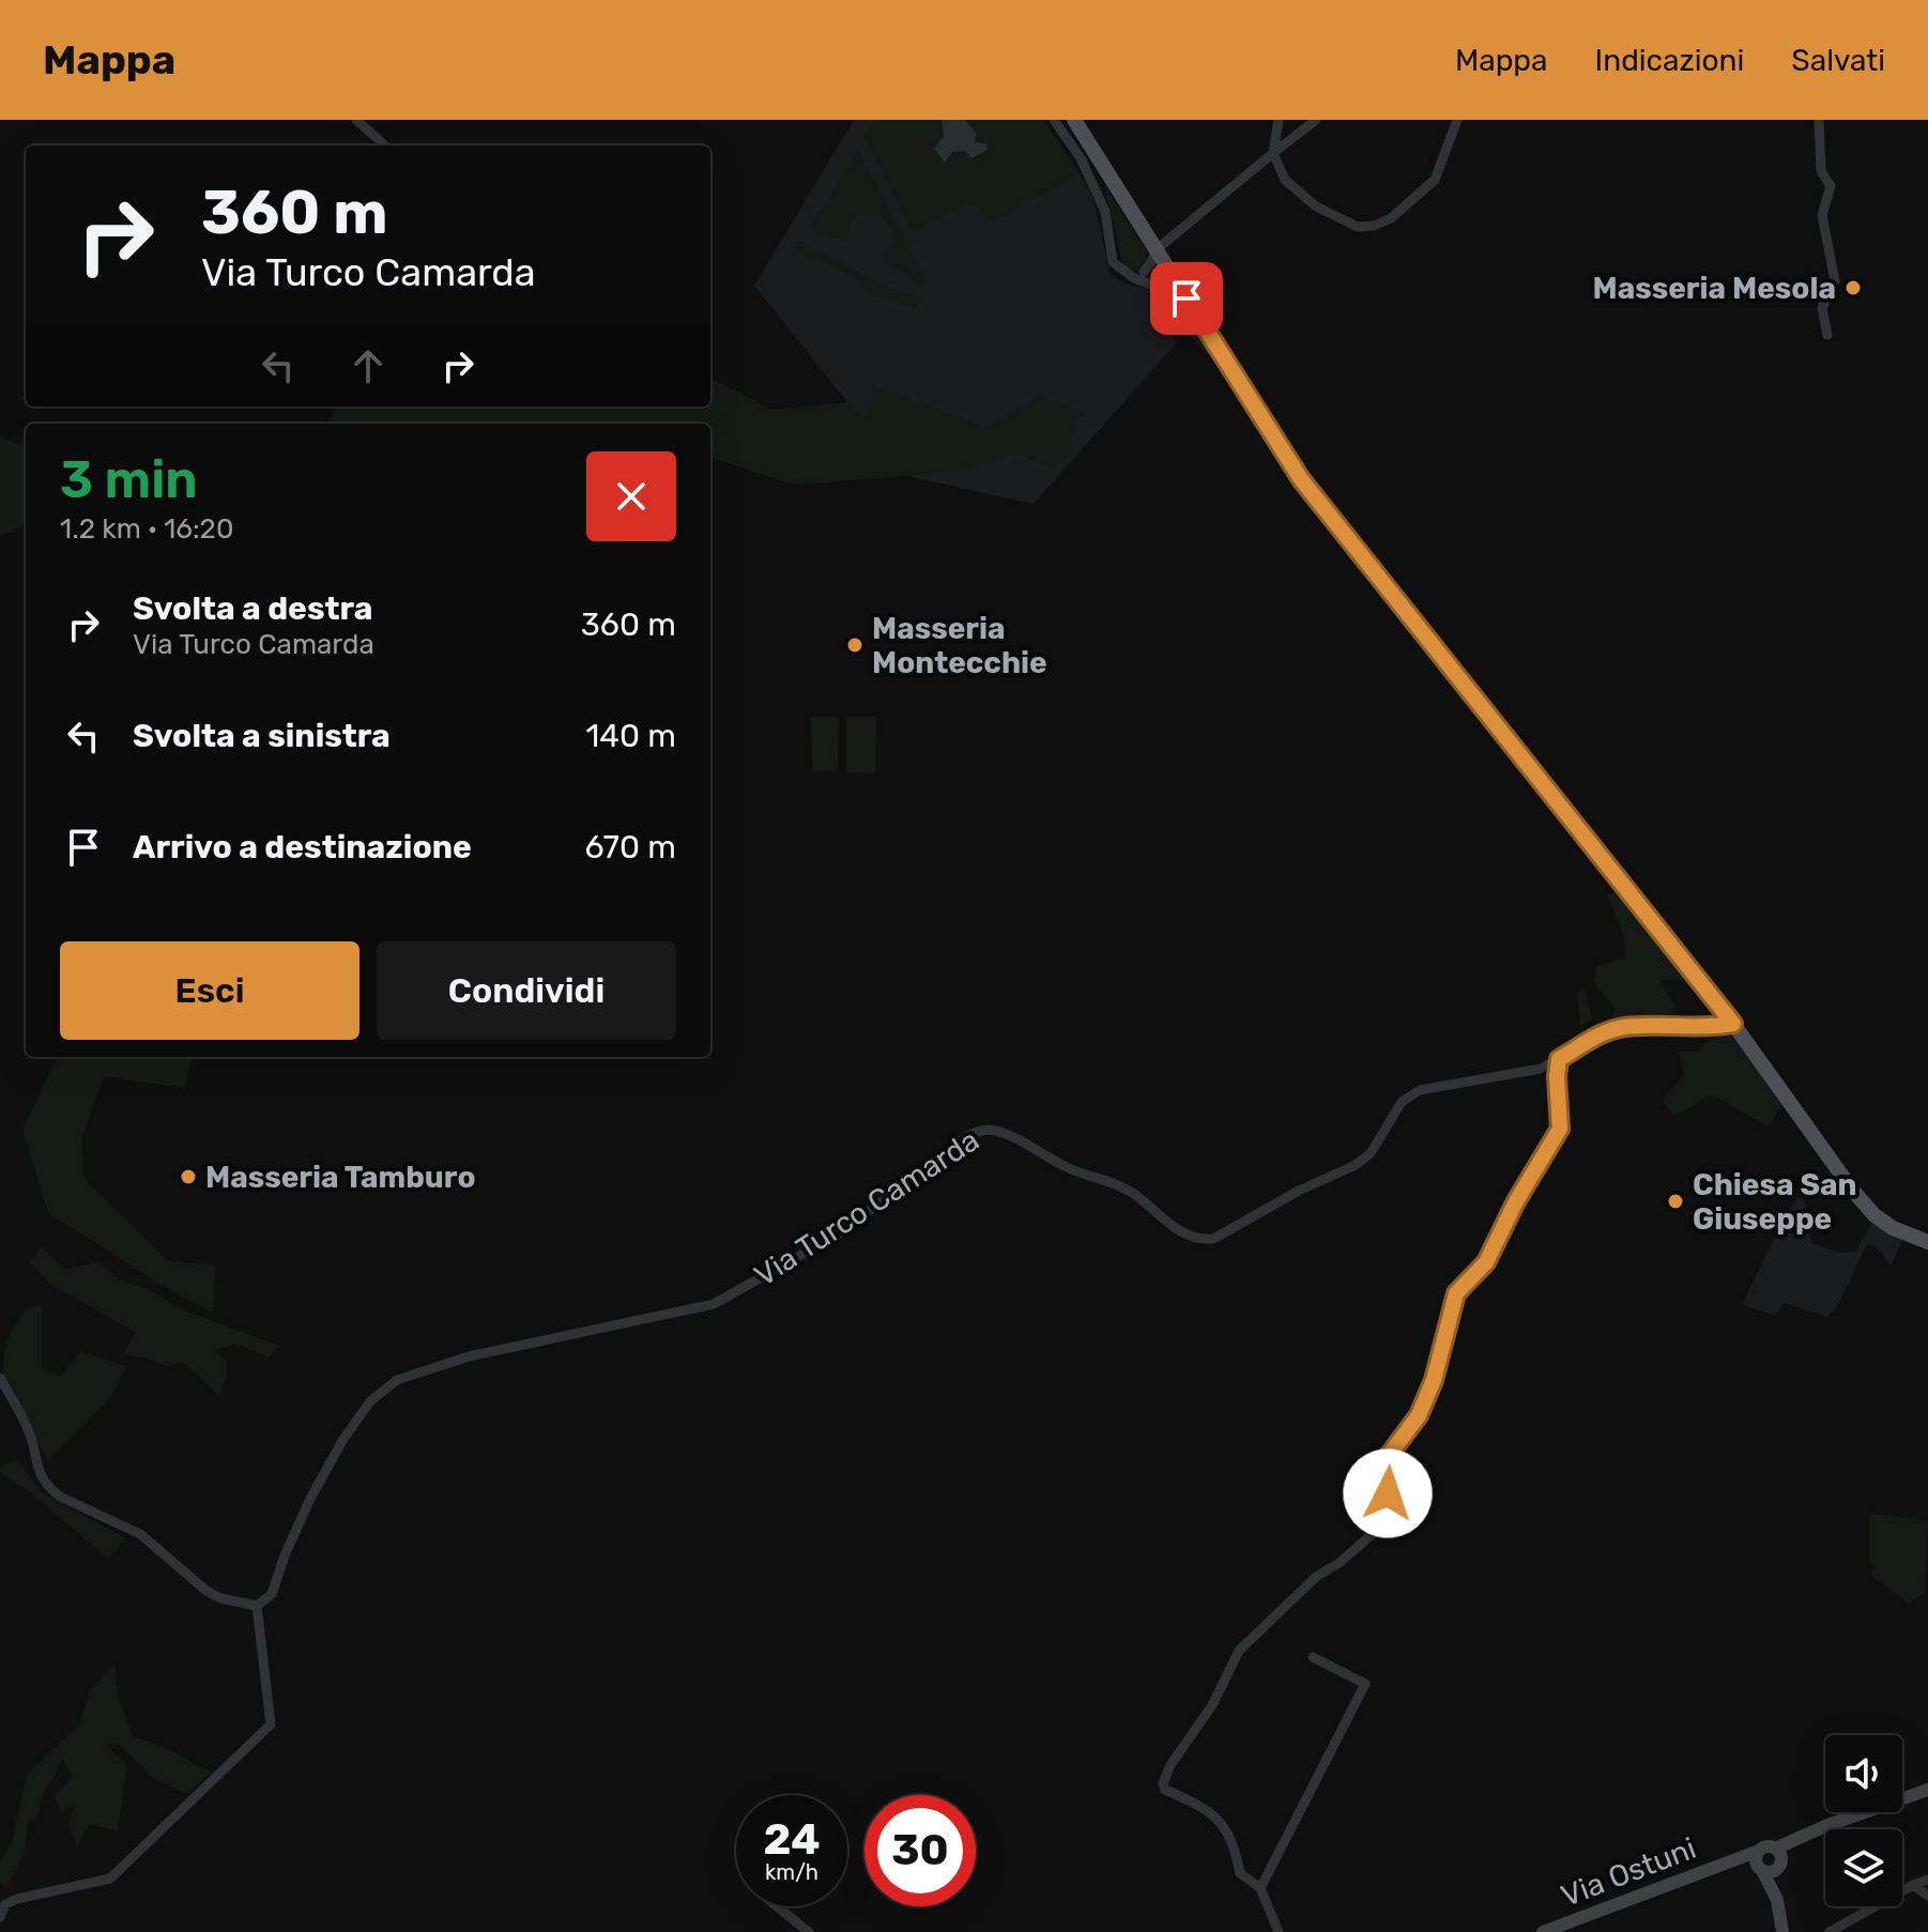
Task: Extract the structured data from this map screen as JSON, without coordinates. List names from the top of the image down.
{
  "streets": {
    "main road": ["Via Ostuni"],
    "street": ["Via Turco Camarda"]
  },
  "places": [
    "Masseria Mesola",
    "Masseria Montecchie",
    "Masseria Tamburo",
    "Chiesa San Giuseppe"
  ],
  "page": {
    "header": "Mappa",
    "nav": ["Mappa", "Indicazioni", "Salvati"],
    "turn": ["360 m", "Via Turco Camarda"],
    "heading": ["3 min", "1.2 km · 16:20"],
    "list": [
      {
        "name": "Svolta a destra",
        "note": "Via Turco Camarda",
        "value": "360 m"
      },
      {
        "name": "Svolta a sinistra",
        "value": "140 m"
      },
      {
        "name": "Arrivo a destinazione",
        "value": "670 m"
      }
    ],
    "buttons": ["Esci", "Condividi"],
    "speed": "24 km/h",
    "limit": "30"
  }
}
